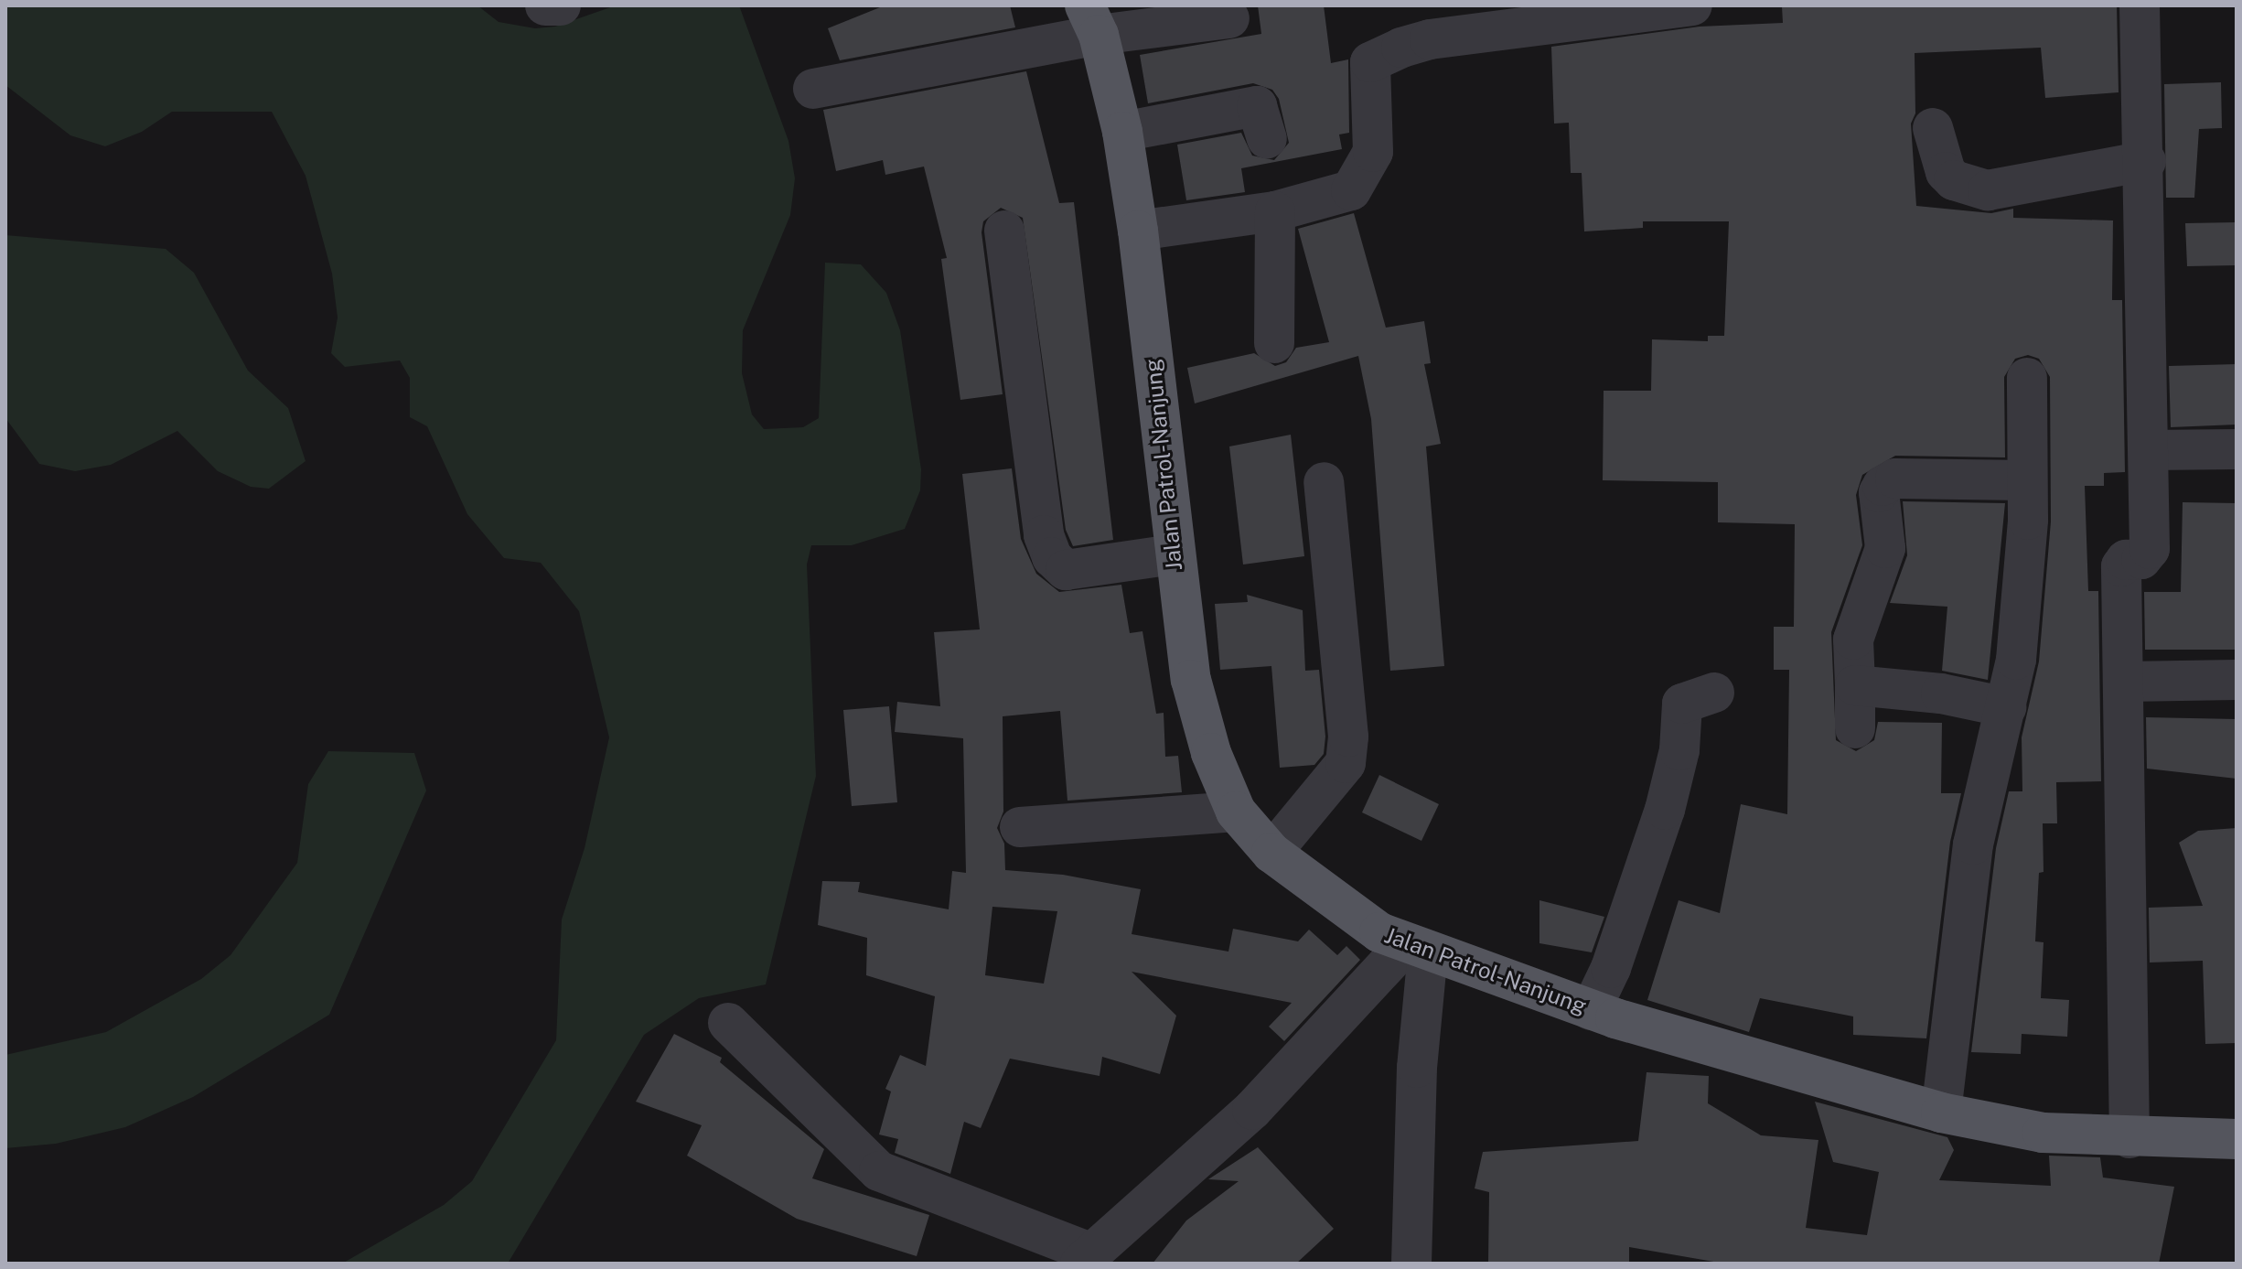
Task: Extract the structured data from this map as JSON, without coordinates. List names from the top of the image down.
{
  "streets": {
    "main road": ["Jalan Patrol-Nanjung"]
  }
}
